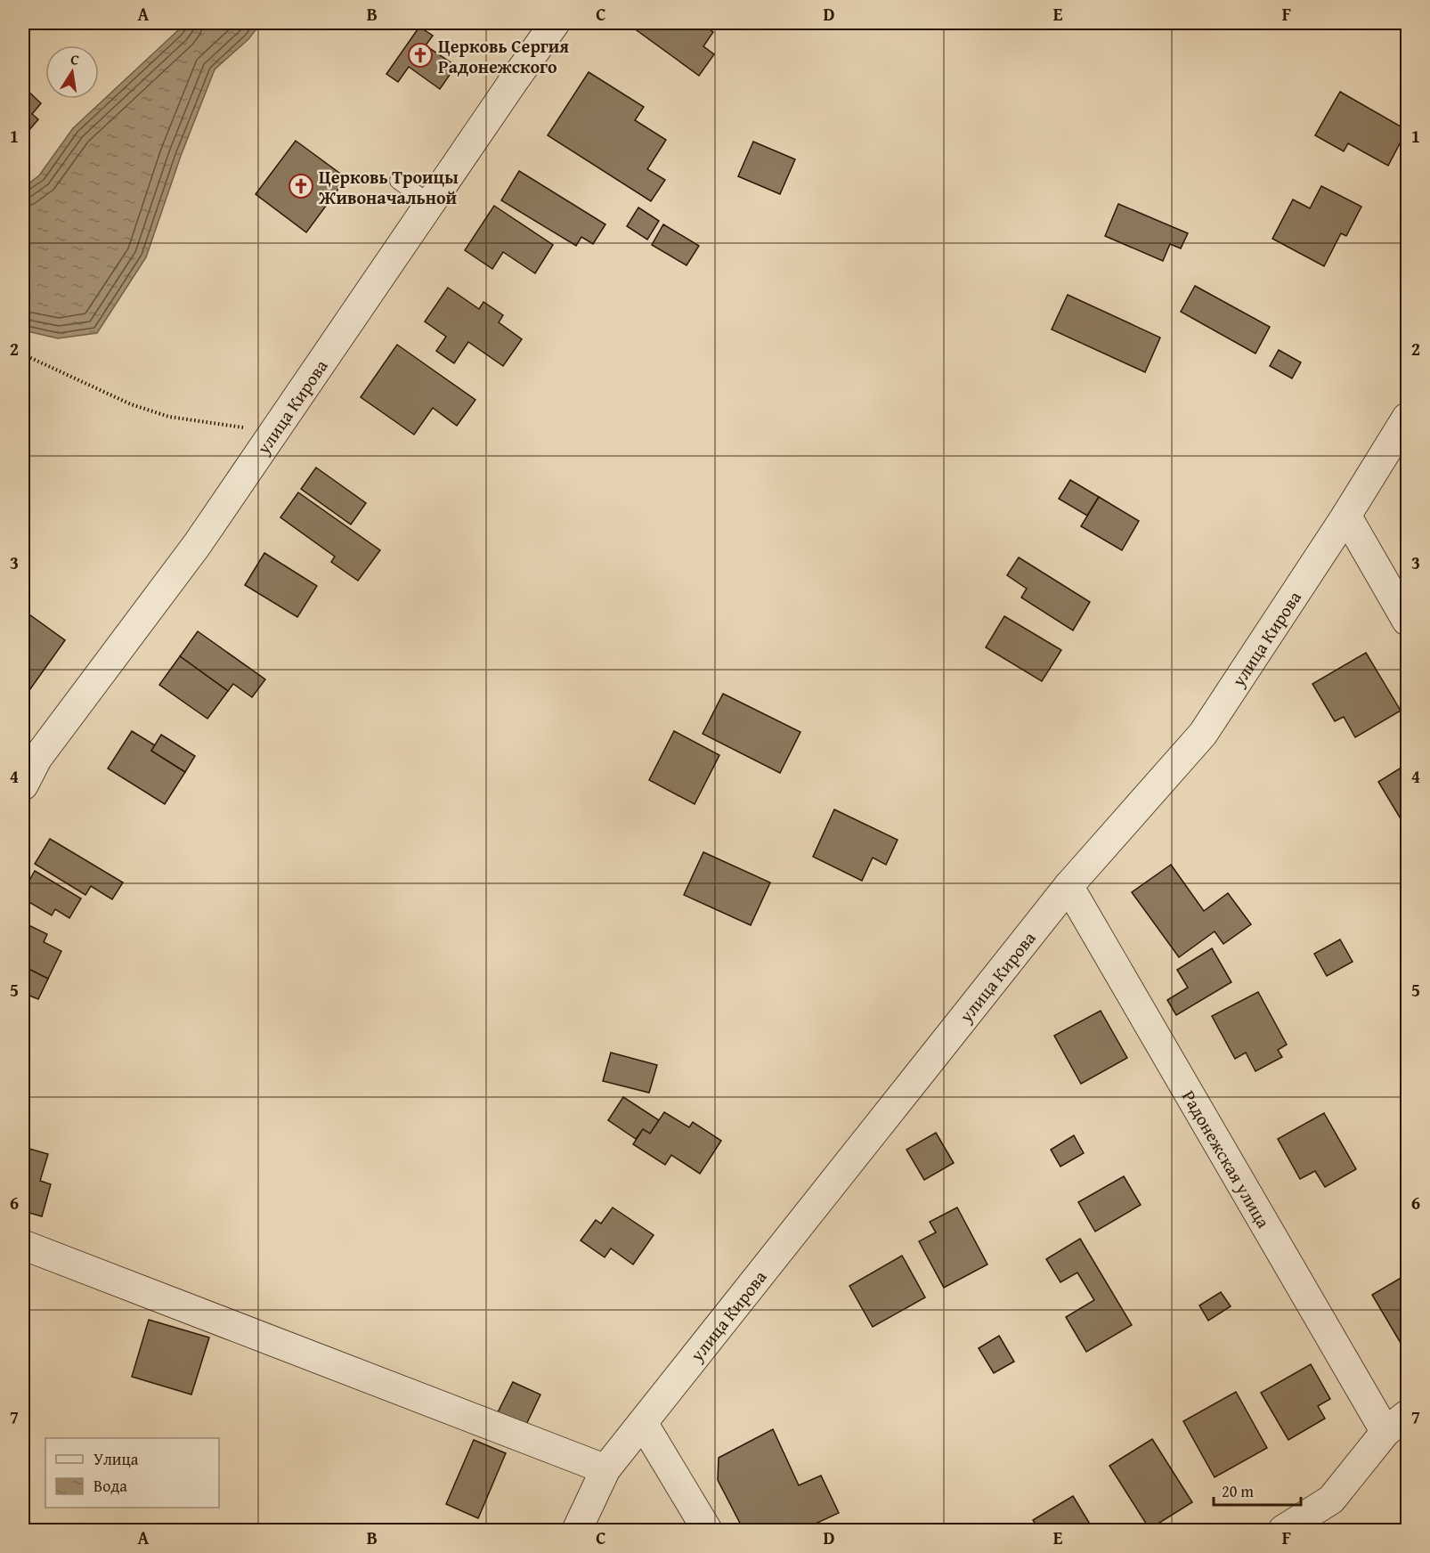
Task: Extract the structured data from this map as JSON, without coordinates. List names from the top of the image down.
{
  "streets": {
    "street": ["улица Кирова", "Радонежская улица"]
  },
  "crossings": [
    ["улица Кирова", "Радонежская улица"]
  ],
  "places": {
    "church": ["Церковь Сергия Радонежского", "Церковь Троицы Живоначальной"]
  },
  "legend": ["Улица", "Вода"],
  "scale_bar": "20 m",
  "north": "top",
  "grid": {
    "columns": [
      "A",
      "B",
      "C",
      "D",
      "E",
      "F"
    ],
    "rows": [
      "1",
      "2",
      "3",
      "4",
      "5",
      "6",
      "7"
    ]
  }
}
